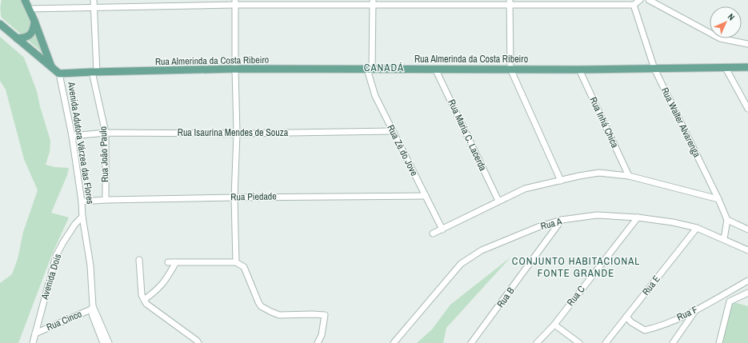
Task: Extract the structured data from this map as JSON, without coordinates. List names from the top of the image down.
{
  "streets": {
    "main road": ["Rua Almerinda da Costa Ribeiro"],
    "street": [
      "Rua Inhá Chica",
      "Rua Walter Alvarenga",
      "Rua Isaurina Mendes de Souza",
      "Rua Maria C. Lacerda",
      "Avenida Adutora Várzea das Flores",
      "Rua Zé do Jove",
      "Rua João Paulo",
      "Rua Piedade",
      "Rua A",
      "Avenida Dois",
      "Rua E",
      "Rua C",
      "Rua B",
      "Rua F",
      "Rua Cinco"
    ]
  },
  "crossings": [
    ["Rua Almerinda da Costa Ribeiro", "Rua Inhá Chica"],
    ["Rua Almerinda da Costa Ribeiro", "Rua Walter Alvarenga"],
    ["Rua Almerinda da Costa Ribeiro", "Rua Maria C. Lacerda"],
    ["Rua Almerinda da Costa Ribeiro", "Avenida Adutora Várzea das Flores"],
    ["Rua Almerinda da Costa Ribeiro", "Rua Zé do Jove"],
    ["Rua Almerinda da Costa Ribeiro", "Rua João Paulo"],
    ["Rua Isaurina Mendes de Souza", "Avenida Adutora Várzea das Flores"],
    ["Rua Isaurina Mendes de Souza", "Rua Zé do Jove"],
    ["Rua Isaurina Mendes de Souza", "Rua João Paulo"],
    ["Avenida Adutora Várzea das Flores", "Rua Piedade"],
    ["Avenida Adutora Várzea das Flores", "Avenida Dois"],
    ["Avenida Adutora Várzea das Flores", "Rua Cinco"],
    ["Rua Zé do Jove", "Rua Piedade"],
    ["Rua João Paulo", "Rua Piedade"],
    ["Rua A", "Rua E"],
    ["Rua A", "Rua C"],
    ["Rua A", "Rua B"],
    ["Avenida Dois", "Rua Cinco"],
    ["Rua E", "Rua F"]
  ],
  "districts": ["CANADÁ", "CONJUNTO HABITACIONAL FONTE GRANDE"],
  "north": "top right"
}
